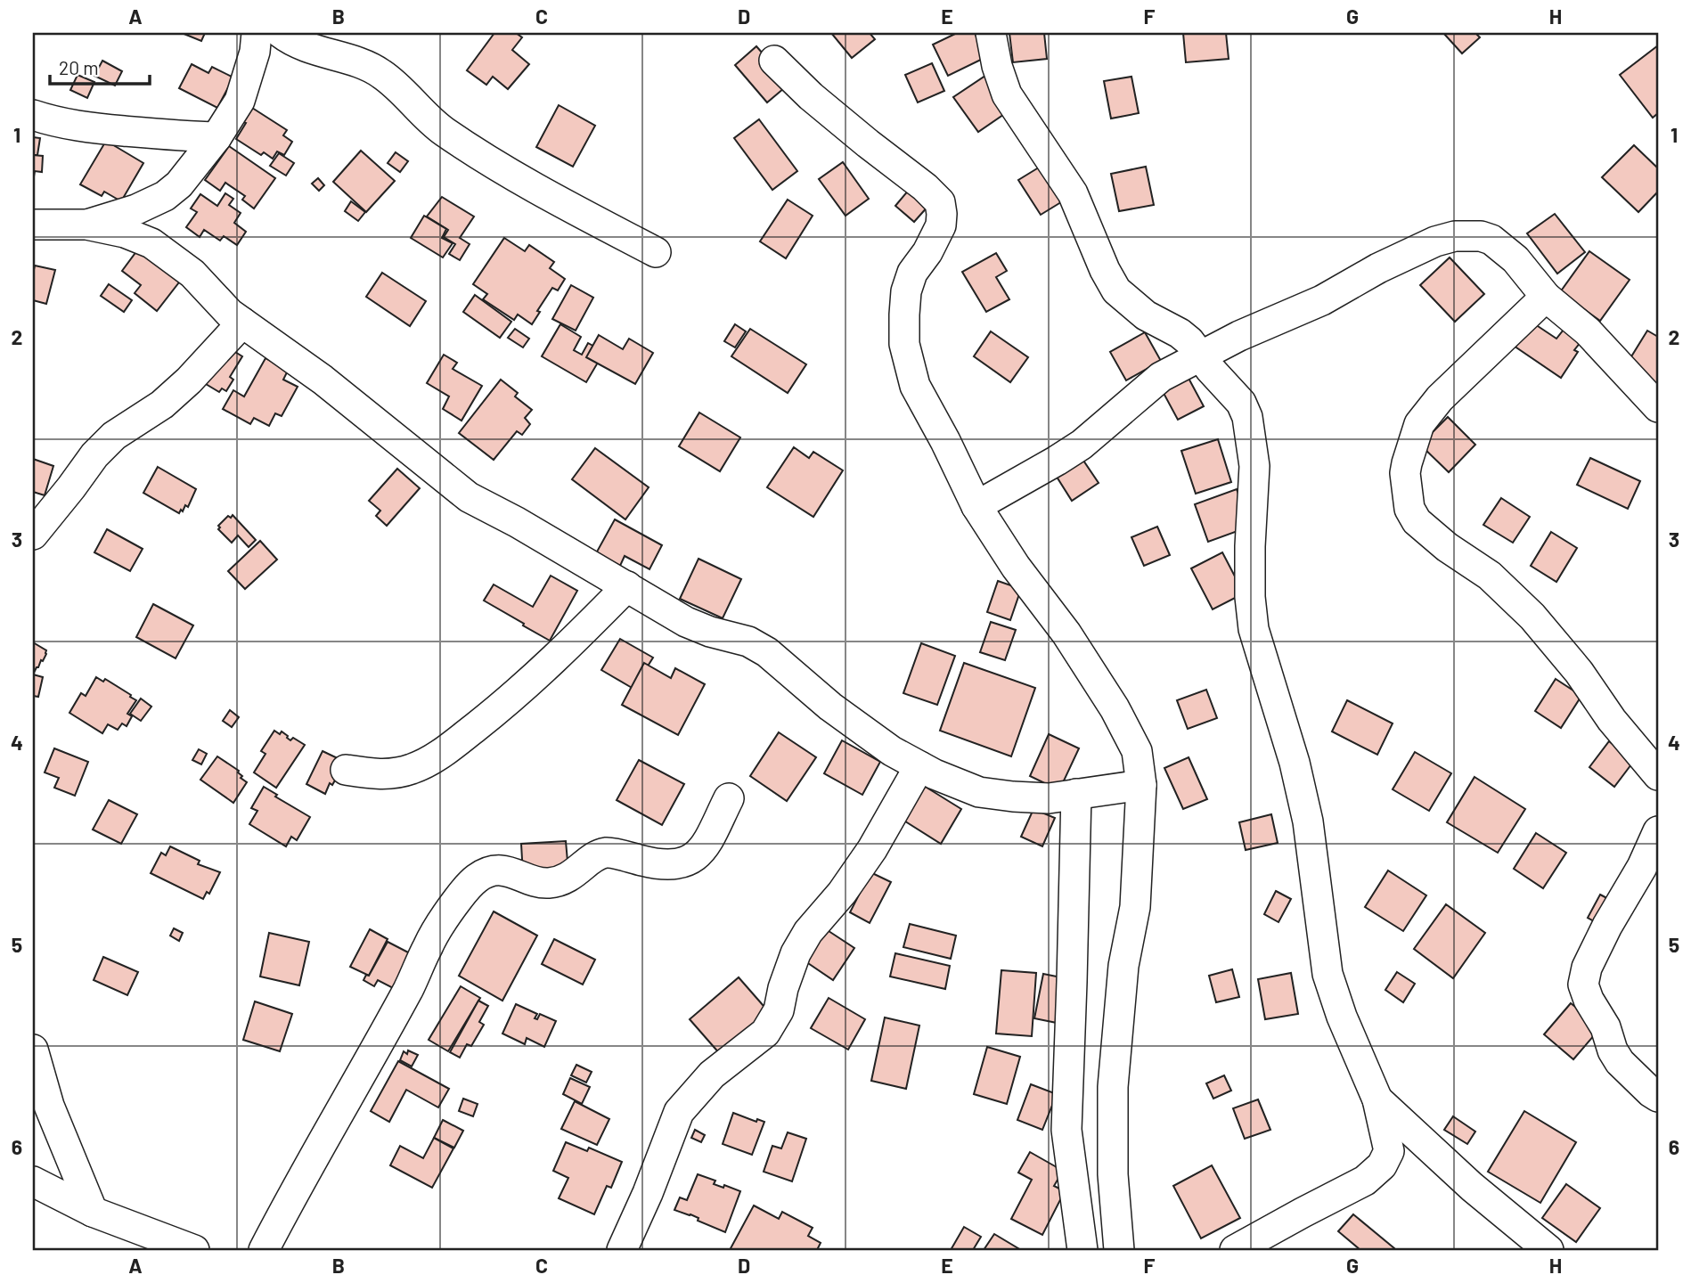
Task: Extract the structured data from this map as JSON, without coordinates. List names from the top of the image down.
{
  "scale_bar": "20 m",
  "grid": {
    "columns": [
      "A",
      "B",
      "C",
      "D",
      "E",
      "F",
      "G",
      "H"
    ],
    "rows": [
      "1",
      "2",
      "3",
      "4",
      "5",
      "6"
    ]
  }
}
